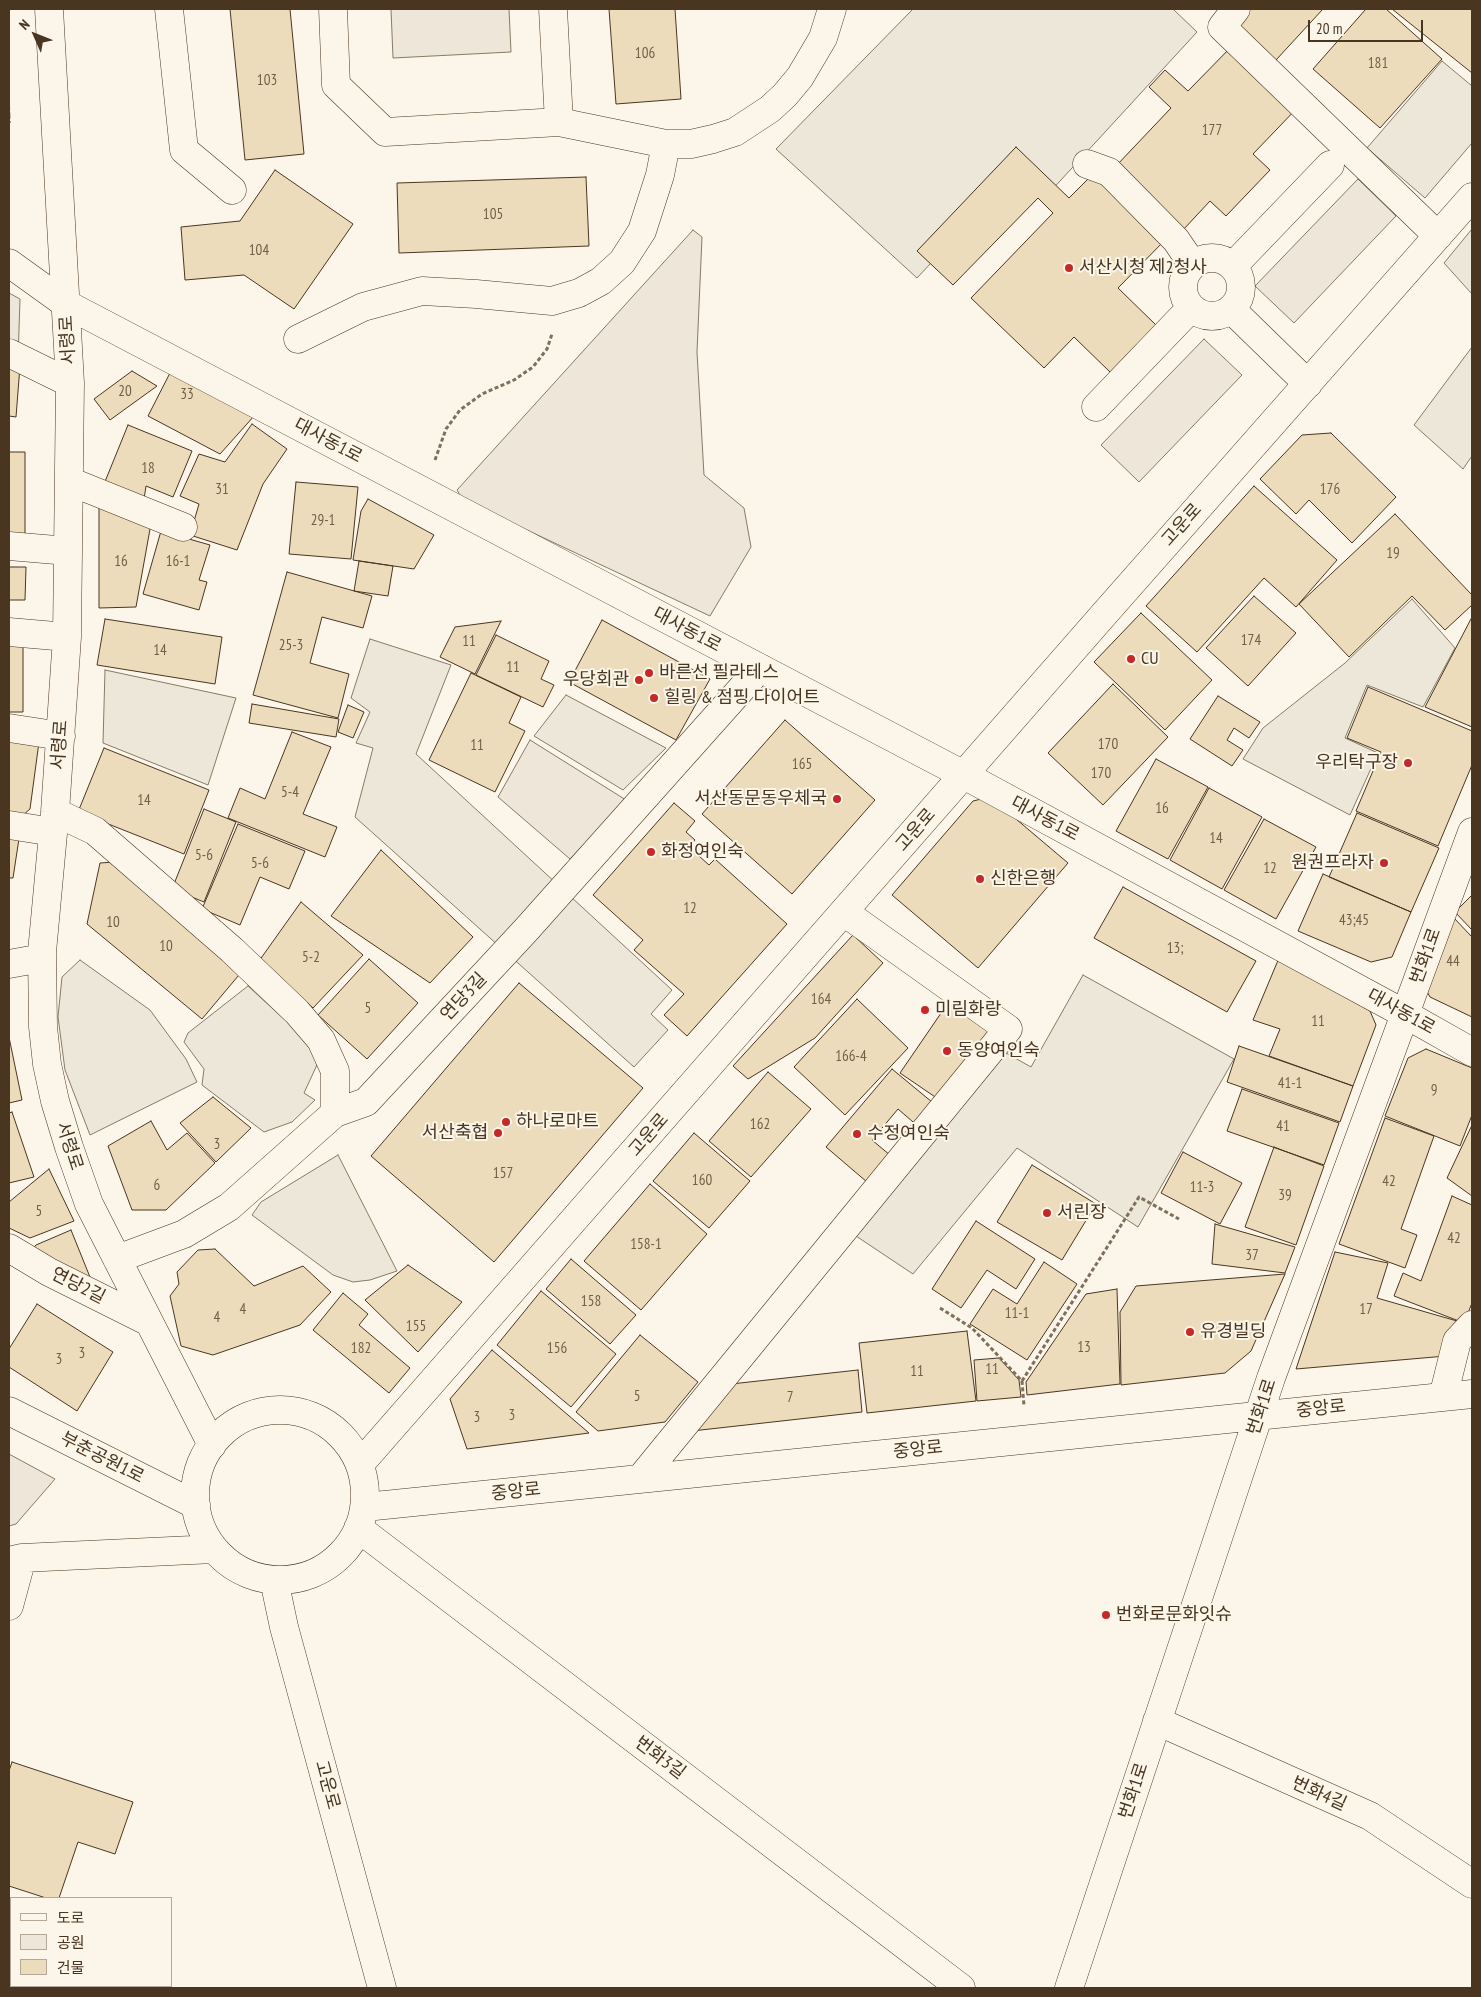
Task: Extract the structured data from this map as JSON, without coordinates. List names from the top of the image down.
{
  "streets": {
    "street": [
      "서령로",
      "대사동1로",
      "고운로",
      "번화1로",
      "연당3길",
      "연당2길",
      "중앙로",
      "부춘공원1로",
      "번화3길",
      "번화4길"
    ]
  },
  "crossings": [
    ["서령로", "대사동1로"],
    ["서령로", "고운로"],
    ["서령로", "연당3길"],
    ["서령로", "연당2길"],
    ["서령로", "중앙로"],
    ["서령로", "부춘공원1로"],
    ["서령로", "번화3길"],
    ["대사동1로", "고운로"],
    ["대사동1로", "번화1로"],
    ["대사동1로", "연당3길"],
    ["고운로", "중앙로"],
    ["고운로", "부춘공원1로"],
    ["고운로", "번화3길"],
    ["번화1로", "중앙로"],
    ["번화1로", "번화4길"],
    ["중앙로", "부춘공원1로"],
    ["중앙로", "번화3길"],
    ["부춘공원1로", "번화3길"]
  ],
  "places": [
    "서산시청 제2청사",
    "CU",
    "바른선 필라테스",
    "우당회관",
    "힐링 & 점핑 다이어트",
    "우리탁구장",
    "서산동문동우체국",
    "화정여인숙",
    "원권프라자",
    "신한은행",
    "미림화랑",
    "동양여인숙",
    "하나로마트",
    "서산축협",
    "수정여인숙",
    "서린장",
    "유경빌딩",
    "번화로문화잇슈"
  ],
  "house_numbers": [
    "106",
    "181",
    "103",
    "177",
    "105",
    "104",
    "20",
    "33",
    "18",
    "31",
    "176",
    "29-1",
    "19",
    "16",
    "16-1",
    "174",
    "11",
    "25-3",
    "14",
    "11",
    "170",
    "11",
    "165",
    "170",
    "5-4",
    "14",
    "16",
    "14",
    "5-6",
    "5-6",
    "12",
    "12",
    "43;45",
    "10",
    "10",
    "13;",
    "5-2",
    "44",
    "164",
    "5",
    "11",
    "166-4",
    "41-1",
    "9",
    "162",
    "41",
    "3",
    "157",
    "160",
    "42",
    "6",
    "11-3",
    "39",
    "5",
    "42",
    "158-1",
    "37",
    "158",
    "4",
    "17",
    "11-1",
    "4",
    "155",
    "13",
    "182",
    "156",
    "3",
    "3",
    "11",
    "11",
    "5",
    "7",
    "3",
    "3"
  ],
  "legend": ["도로", "공원", "건물"],
  "scale_bar": "20 m",
  "north": "top left"
}
